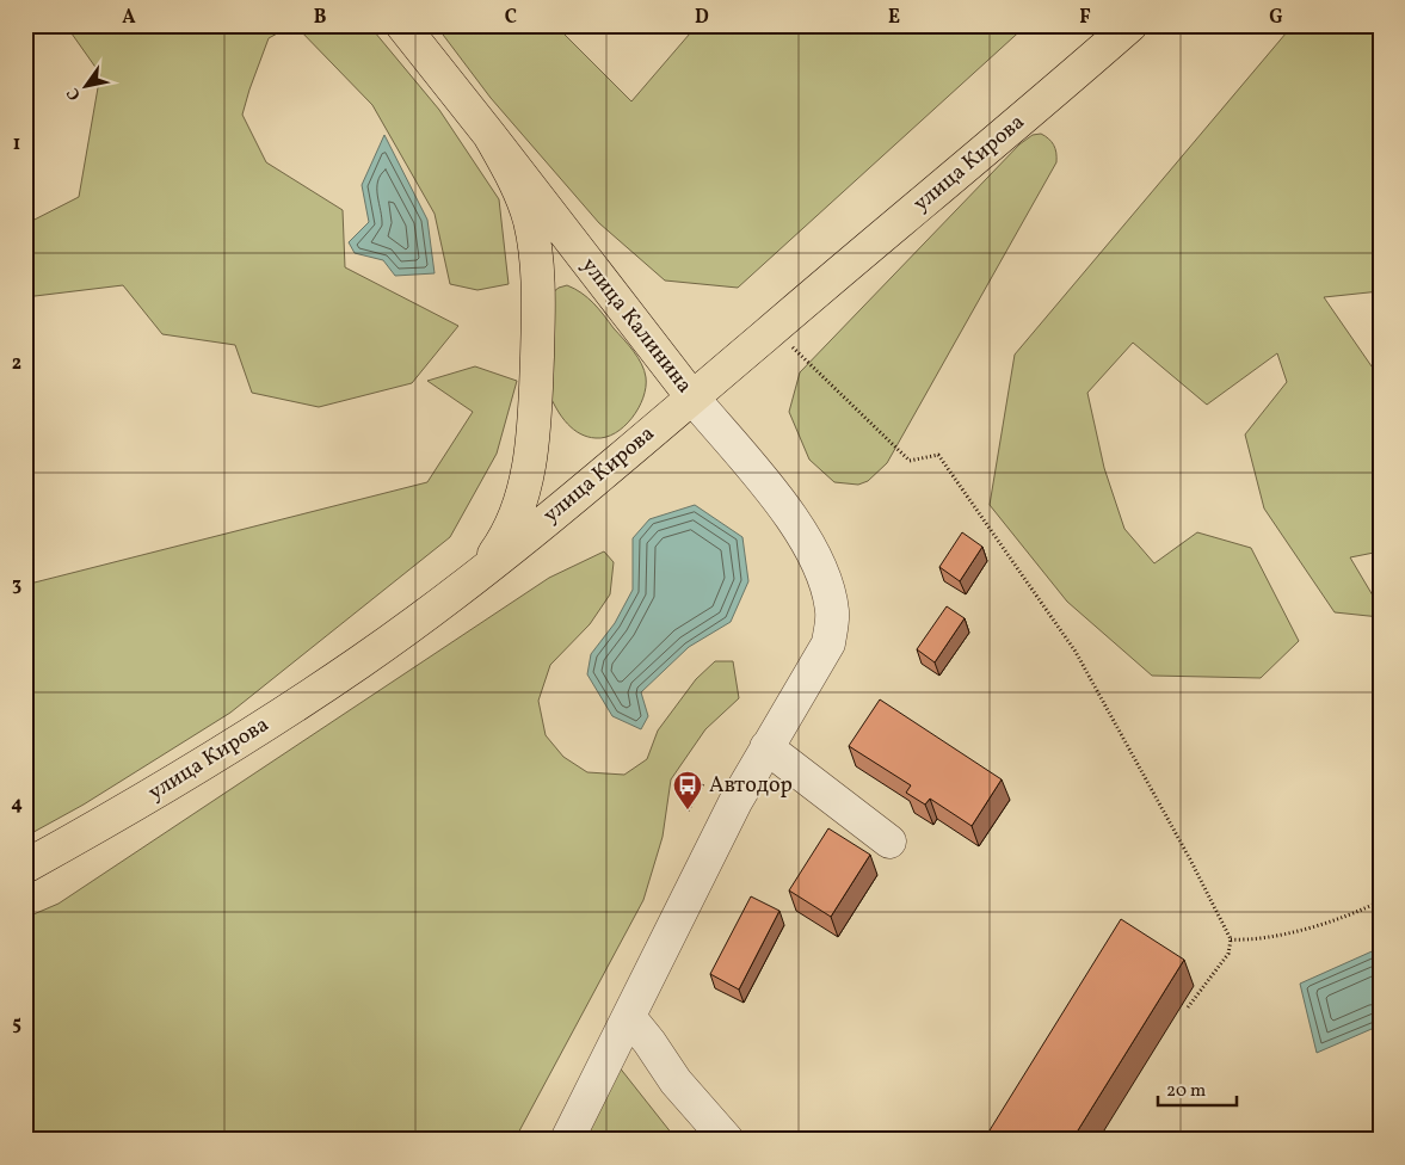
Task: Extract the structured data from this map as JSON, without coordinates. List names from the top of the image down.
{
  "streets": {
    "main road": ["улица Кирова", "улица Калинина"]
  },
  "crossings": [
    ["улица Кирова", "улица Калинина"]
  ],
  "places": {
    "bus stop": ["Автодор"]
  },
  "scale_bar": "20 m",
  "north": "bottom left",
  "grid": {
    "columns": [
      "A",
      "B",
      "C",
      "D",
      "E",
      "F",
      "G"
    ],
    "rows": [
      "1",
      "2",
      "3",
      "4",
      "5"
    ]
  }
}
